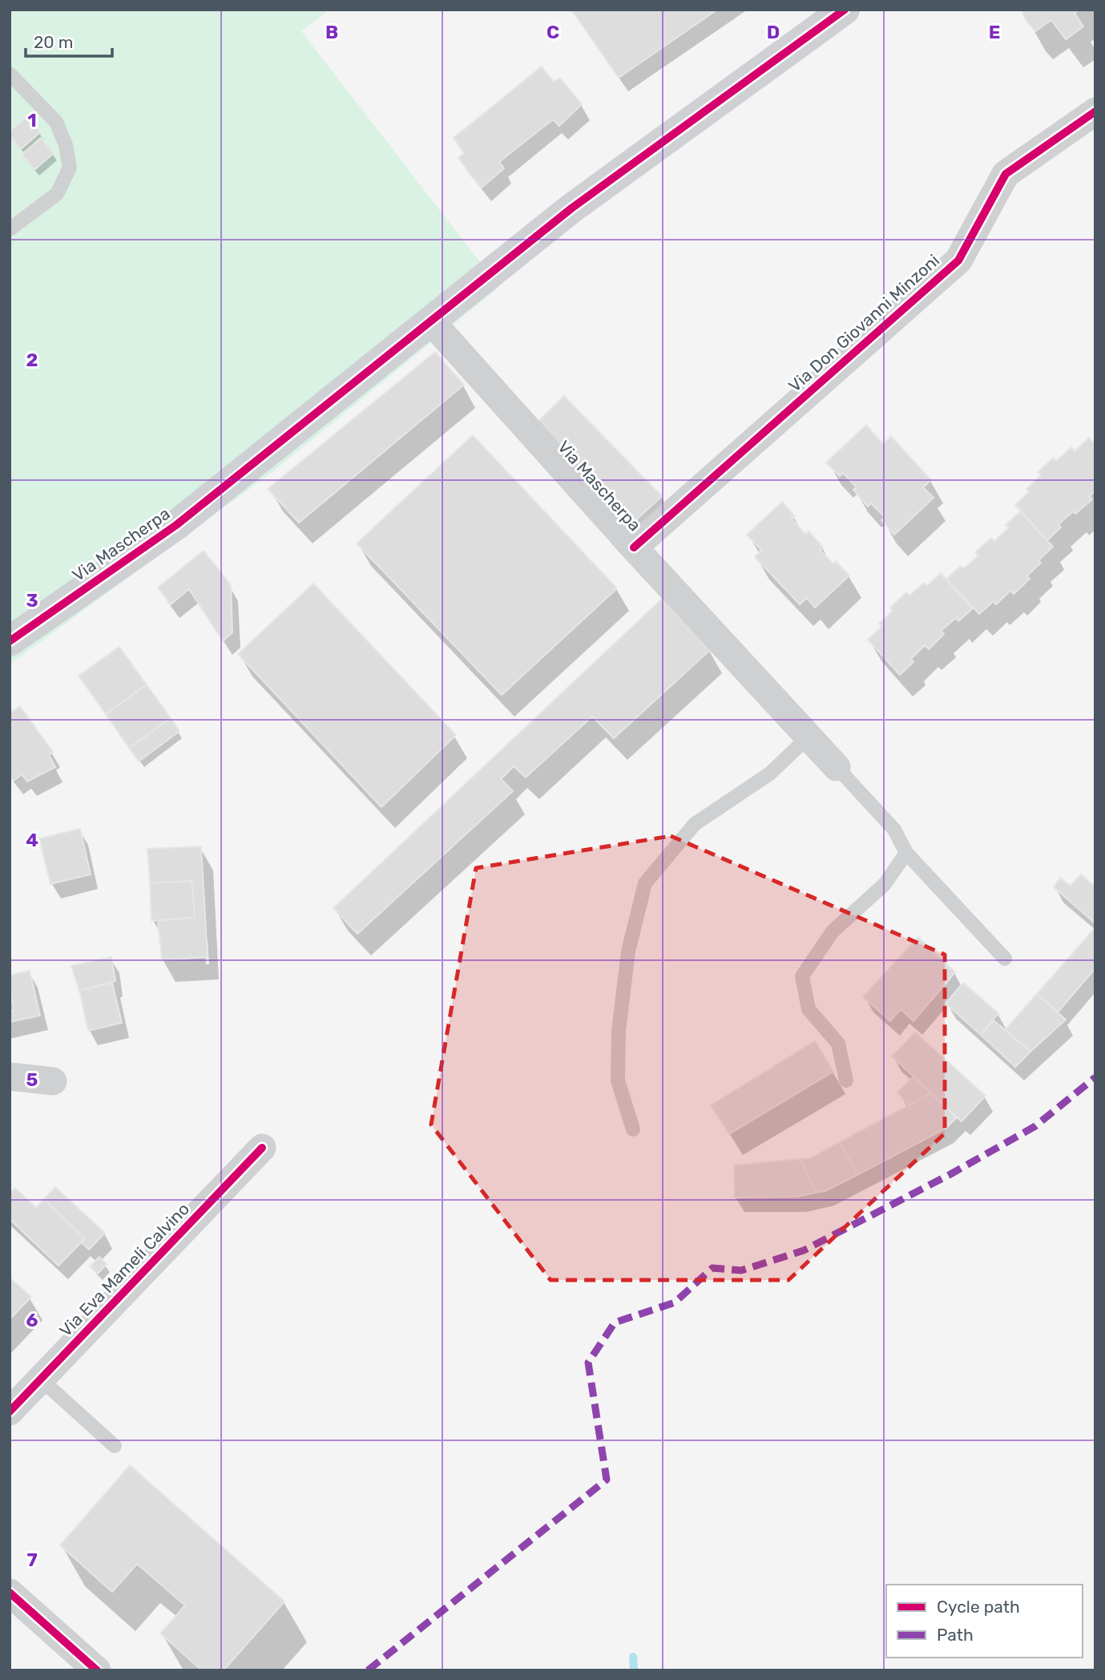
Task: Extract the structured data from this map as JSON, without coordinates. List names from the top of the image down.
{
  "streets": {
    "street": ["Via Don Giovanni Minzoni", "Via Mascherpa", "Via Eva Mameli Calvino"]
  },
  "crossings": [
    ["Via Don Giovanni Minzoni", "Via Mascherpa"]
  ],
  "legend": ["Cycle path", "Path"],
  "scale_bar": "20 m",
  "grid": {
    "columns": [
      "B",
      "C",
      "D",
      "E"
    ],
    "rows": [
      "1",
      "2",
      "3",
      "4",
      "5",
      "6",
      "7"
    ]
  }
}
